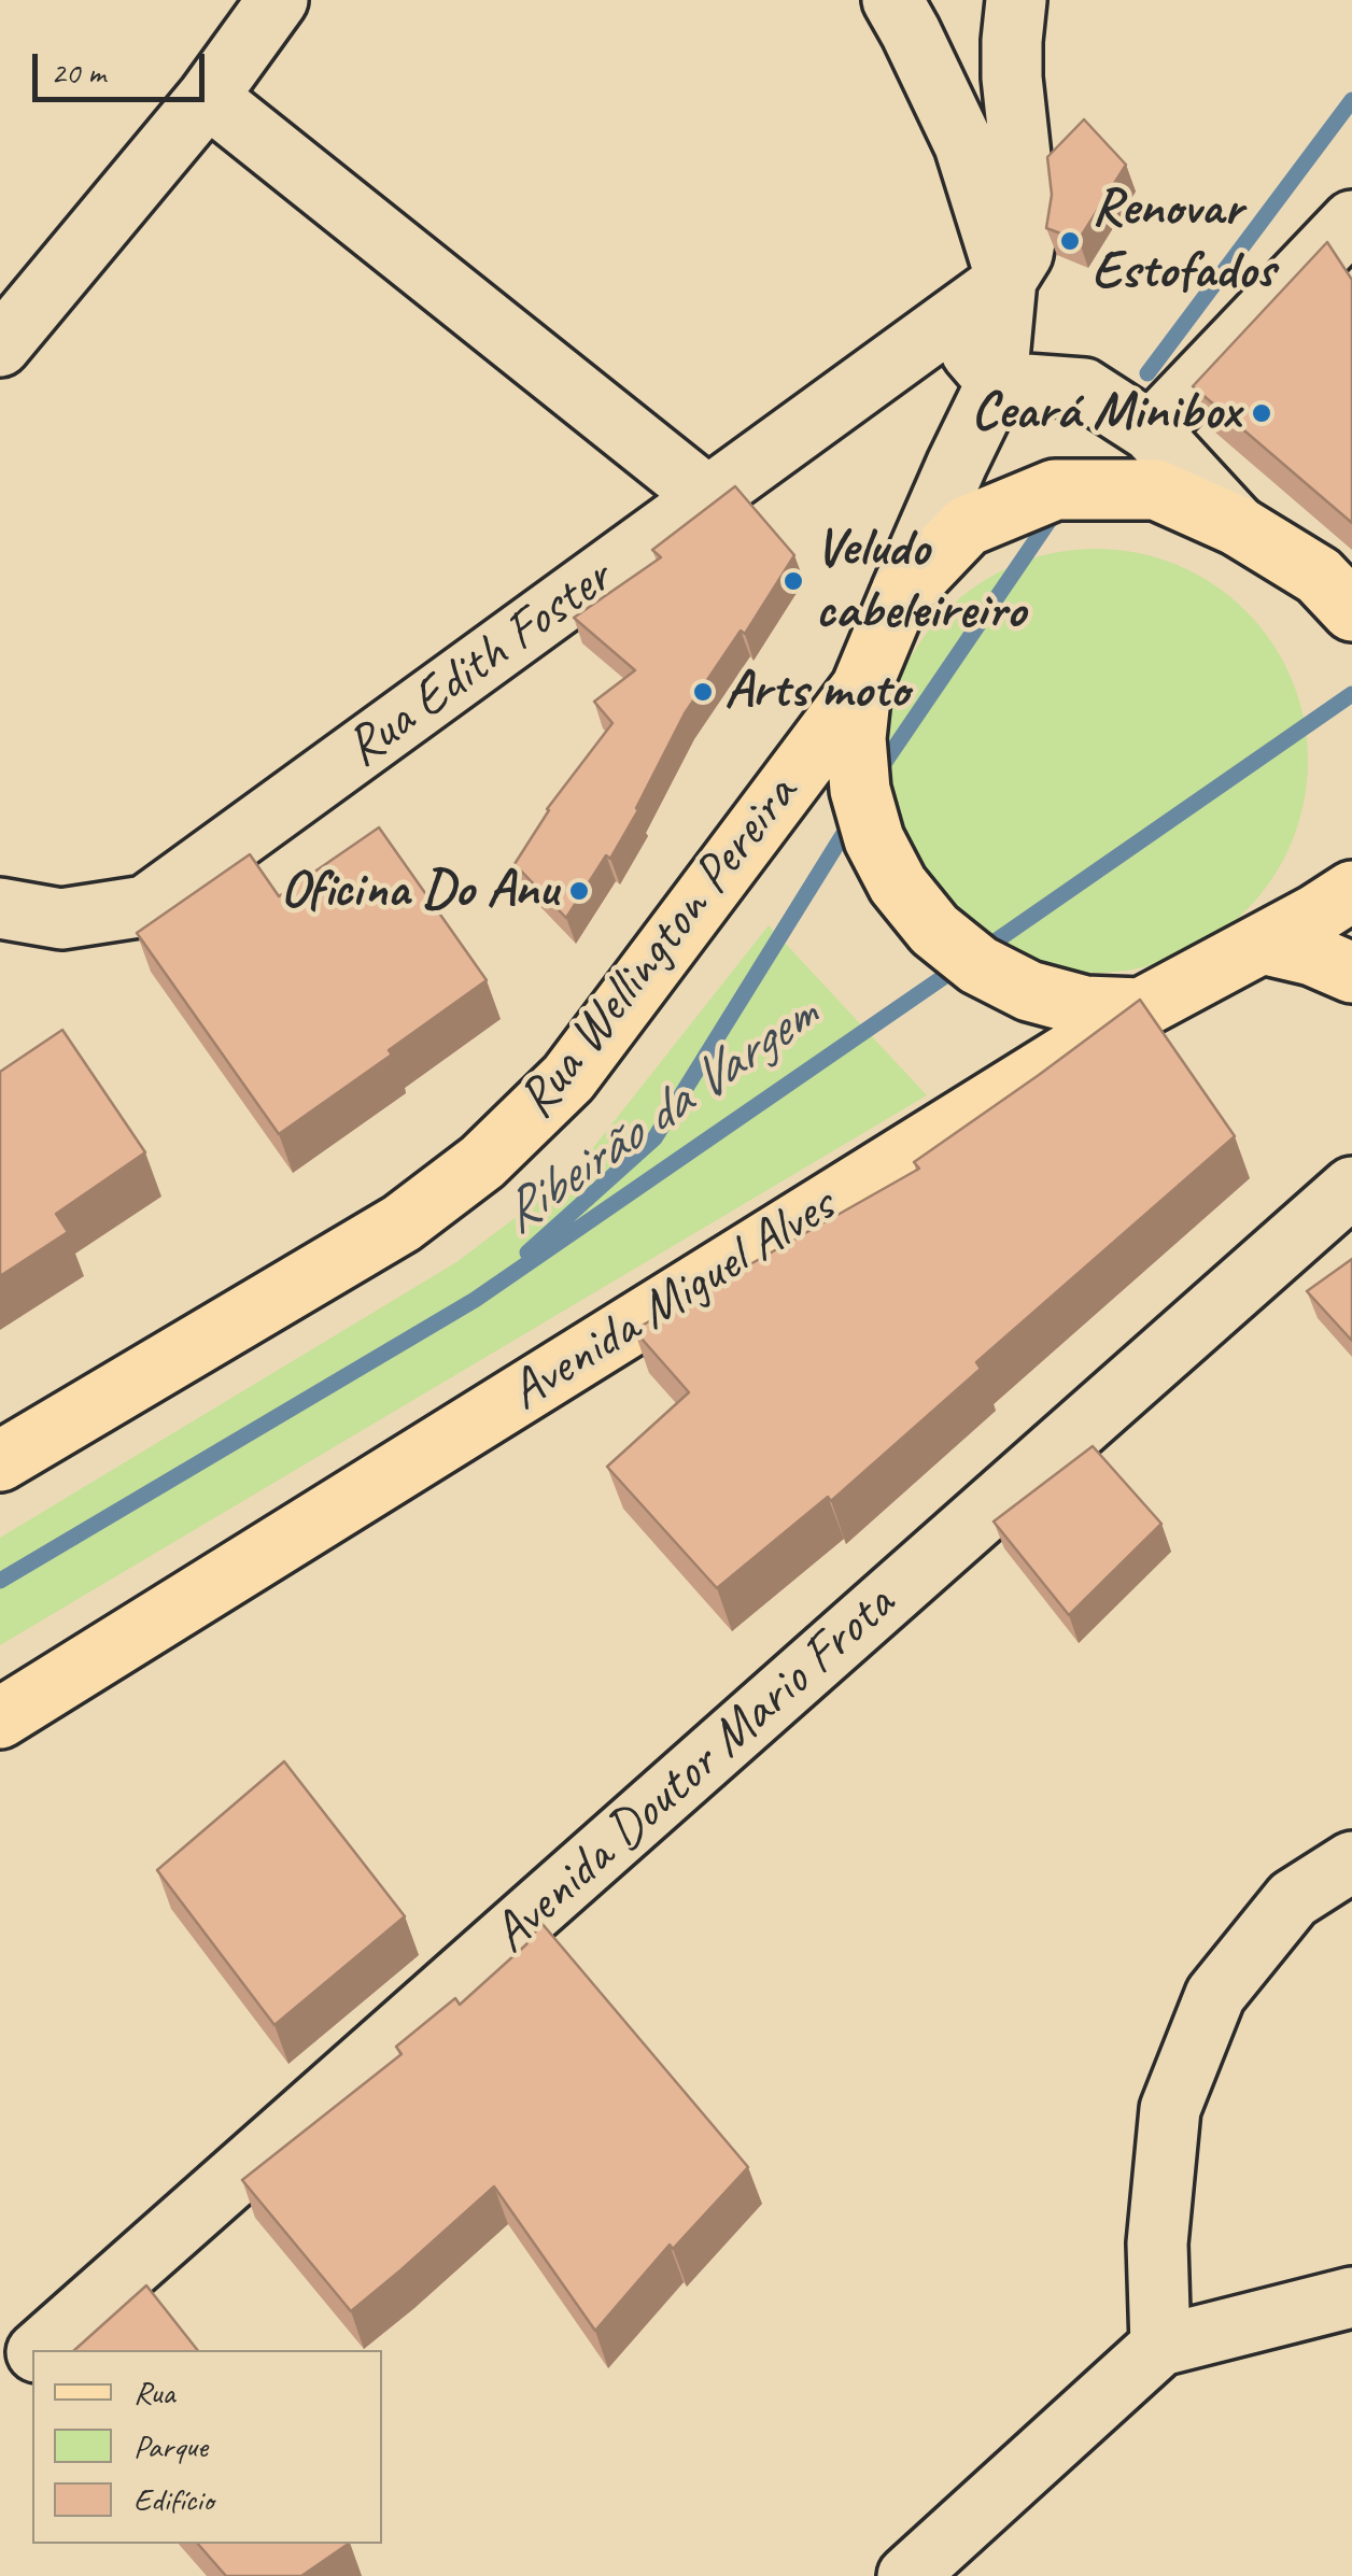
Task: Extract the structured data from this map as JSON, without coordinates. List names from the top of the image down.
{
  "streets": {
    "main road": ["Rua Wellington Pereira", "Avenida Miguel Alves"],
    "street": ["Rua Edith Foster", "Avenida Doutor Mario Frota"]
  },
  "water": ["Ribeirão da Vargem"],
  "places": [
    "Renovar Estofados",
    "Ceará Minibox",
    "Veludo cabeleireiro",
    "Arts moto",
    "Oficina Do Anu"
  ],
  "legend": ["Rua", "Parque", "Edifício"],
  "scale_bar": "20 m"
}
